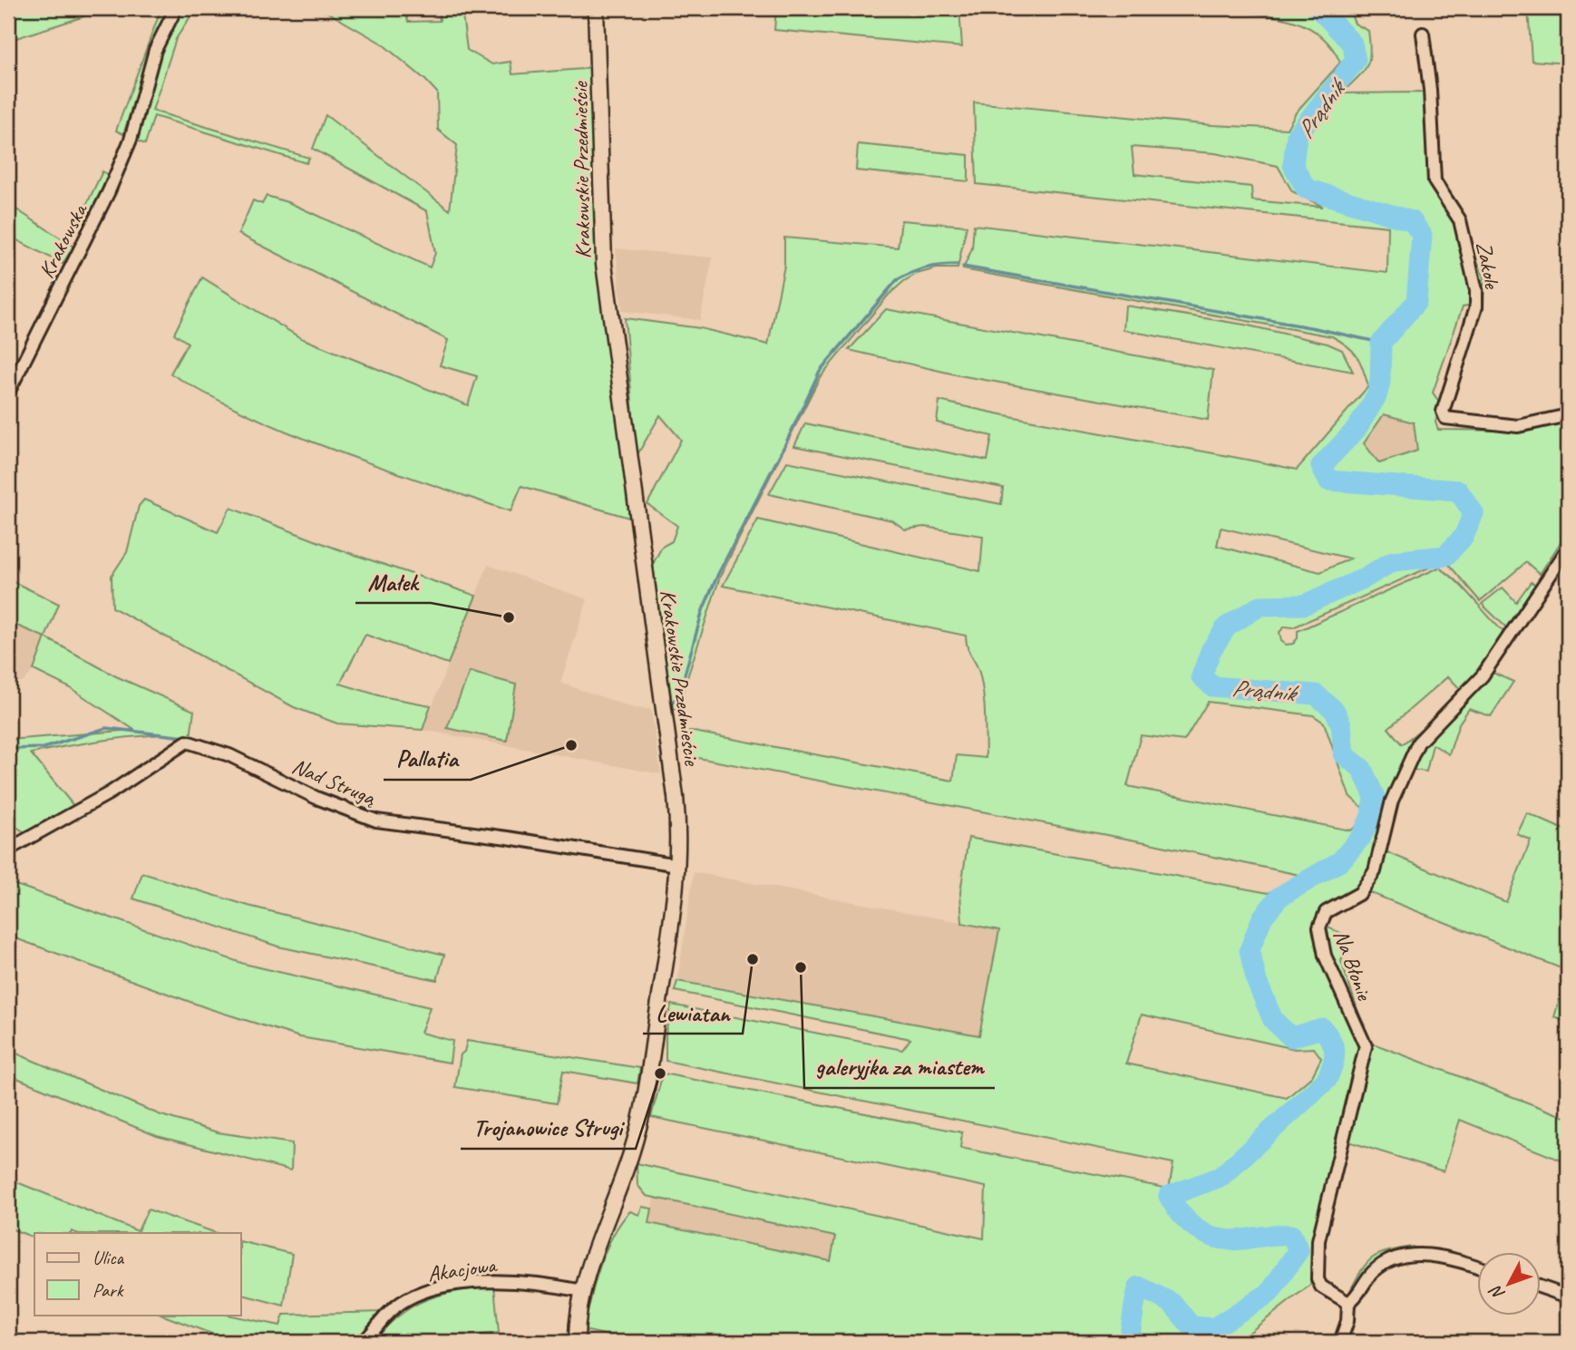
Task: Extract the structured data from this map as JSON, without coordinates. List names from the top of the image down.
{
  "streets": {
    "main road": ["Krakowskie Przedmieście"],
    "street": [
      "Krakowska",
      "Zakole",
      "Nad Strugą",
      "Na Błonie",
      "Akacjowa"
    ]
  },
  "crossings": [
    ["Krakowskie Przedmieście", "Nad Strugą"],
    ["Krakowskie Przedmieście", "Akacjowa"]
  ],
  "water": ["Prądnik"],
  "places": [
    "Małek",
    "Pallatia",
    "Lewiatan",
    "galeryjka za miastem",
    "Trojanowice Strugi"
  ],
  "legend": ["Ulica", "Park"],
  "north": "bottom left"
}
